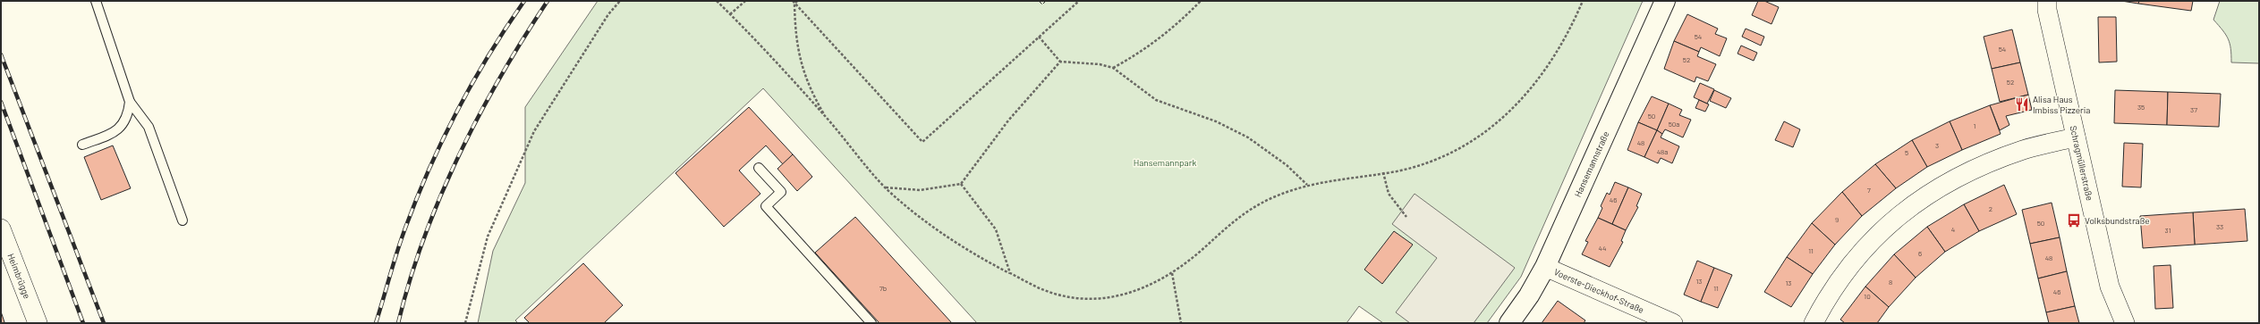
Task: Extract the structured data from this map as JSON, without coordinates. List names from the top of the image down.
{
  "streets": {
    "street": [
      "Schragmüllerstraße",
      "Hansemannstraße",
      "Heimbrügge",
      "Voerste-Dieckhof-Straße"
    ]
  },
  "crossings": [
    ["Hansemannstraße", "Voerste-Dieckhof-Straße"]
  ],
  "parks": ["Hansemannpark"],
  "places": {
    "restaurant": ["Alisa Haus Imbiss Pizzeria"],
    "bus stop": ["Volksbundstraße"]
  },
  "house_numbers": [
    "54",
    "54",
    "52",
    "52",
    "35",
    "37",
    "50",
    "50a",
    "1",
    "48",
    "3",
    "48a",
    "5",
    "7",
    "46",
    "2",
    "9",
    "50",
    "33",
    "4",
    "31",
    "44",
    "11",
    "6",
    "48",
    "13",
    "8",
    "13",
    "7b",
    "11",
    "46",
    "10"
  ]
}
